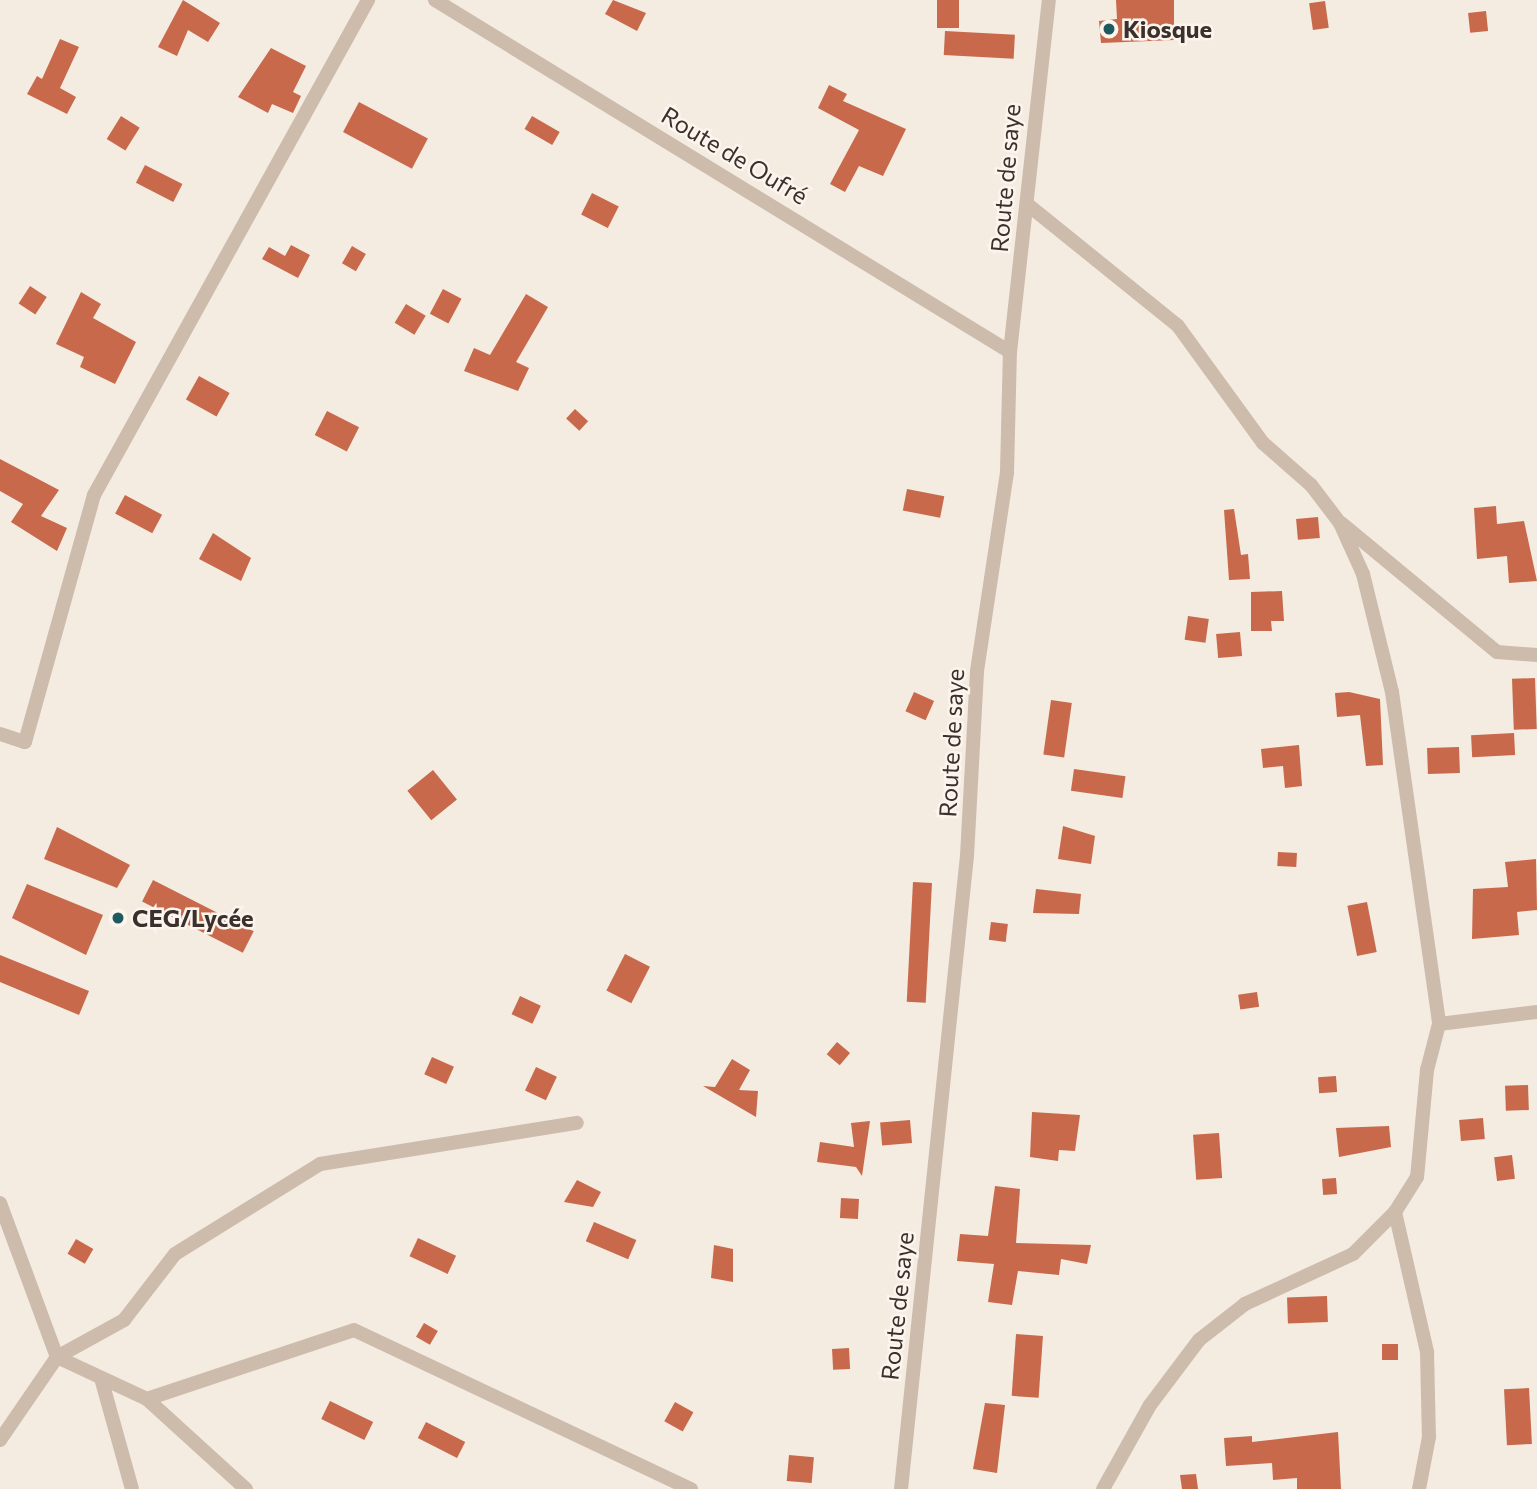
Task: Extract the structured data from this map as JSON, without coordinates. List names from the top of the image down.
{
  "streets": {
    "street": ["Route de Oufré", "Route de saye"]
  },
  "crossings": [
    ["Route de Oufré", "Route de saye"]
  ],
  "places": ["Kiosque", "CEG/Lycée"]
}
